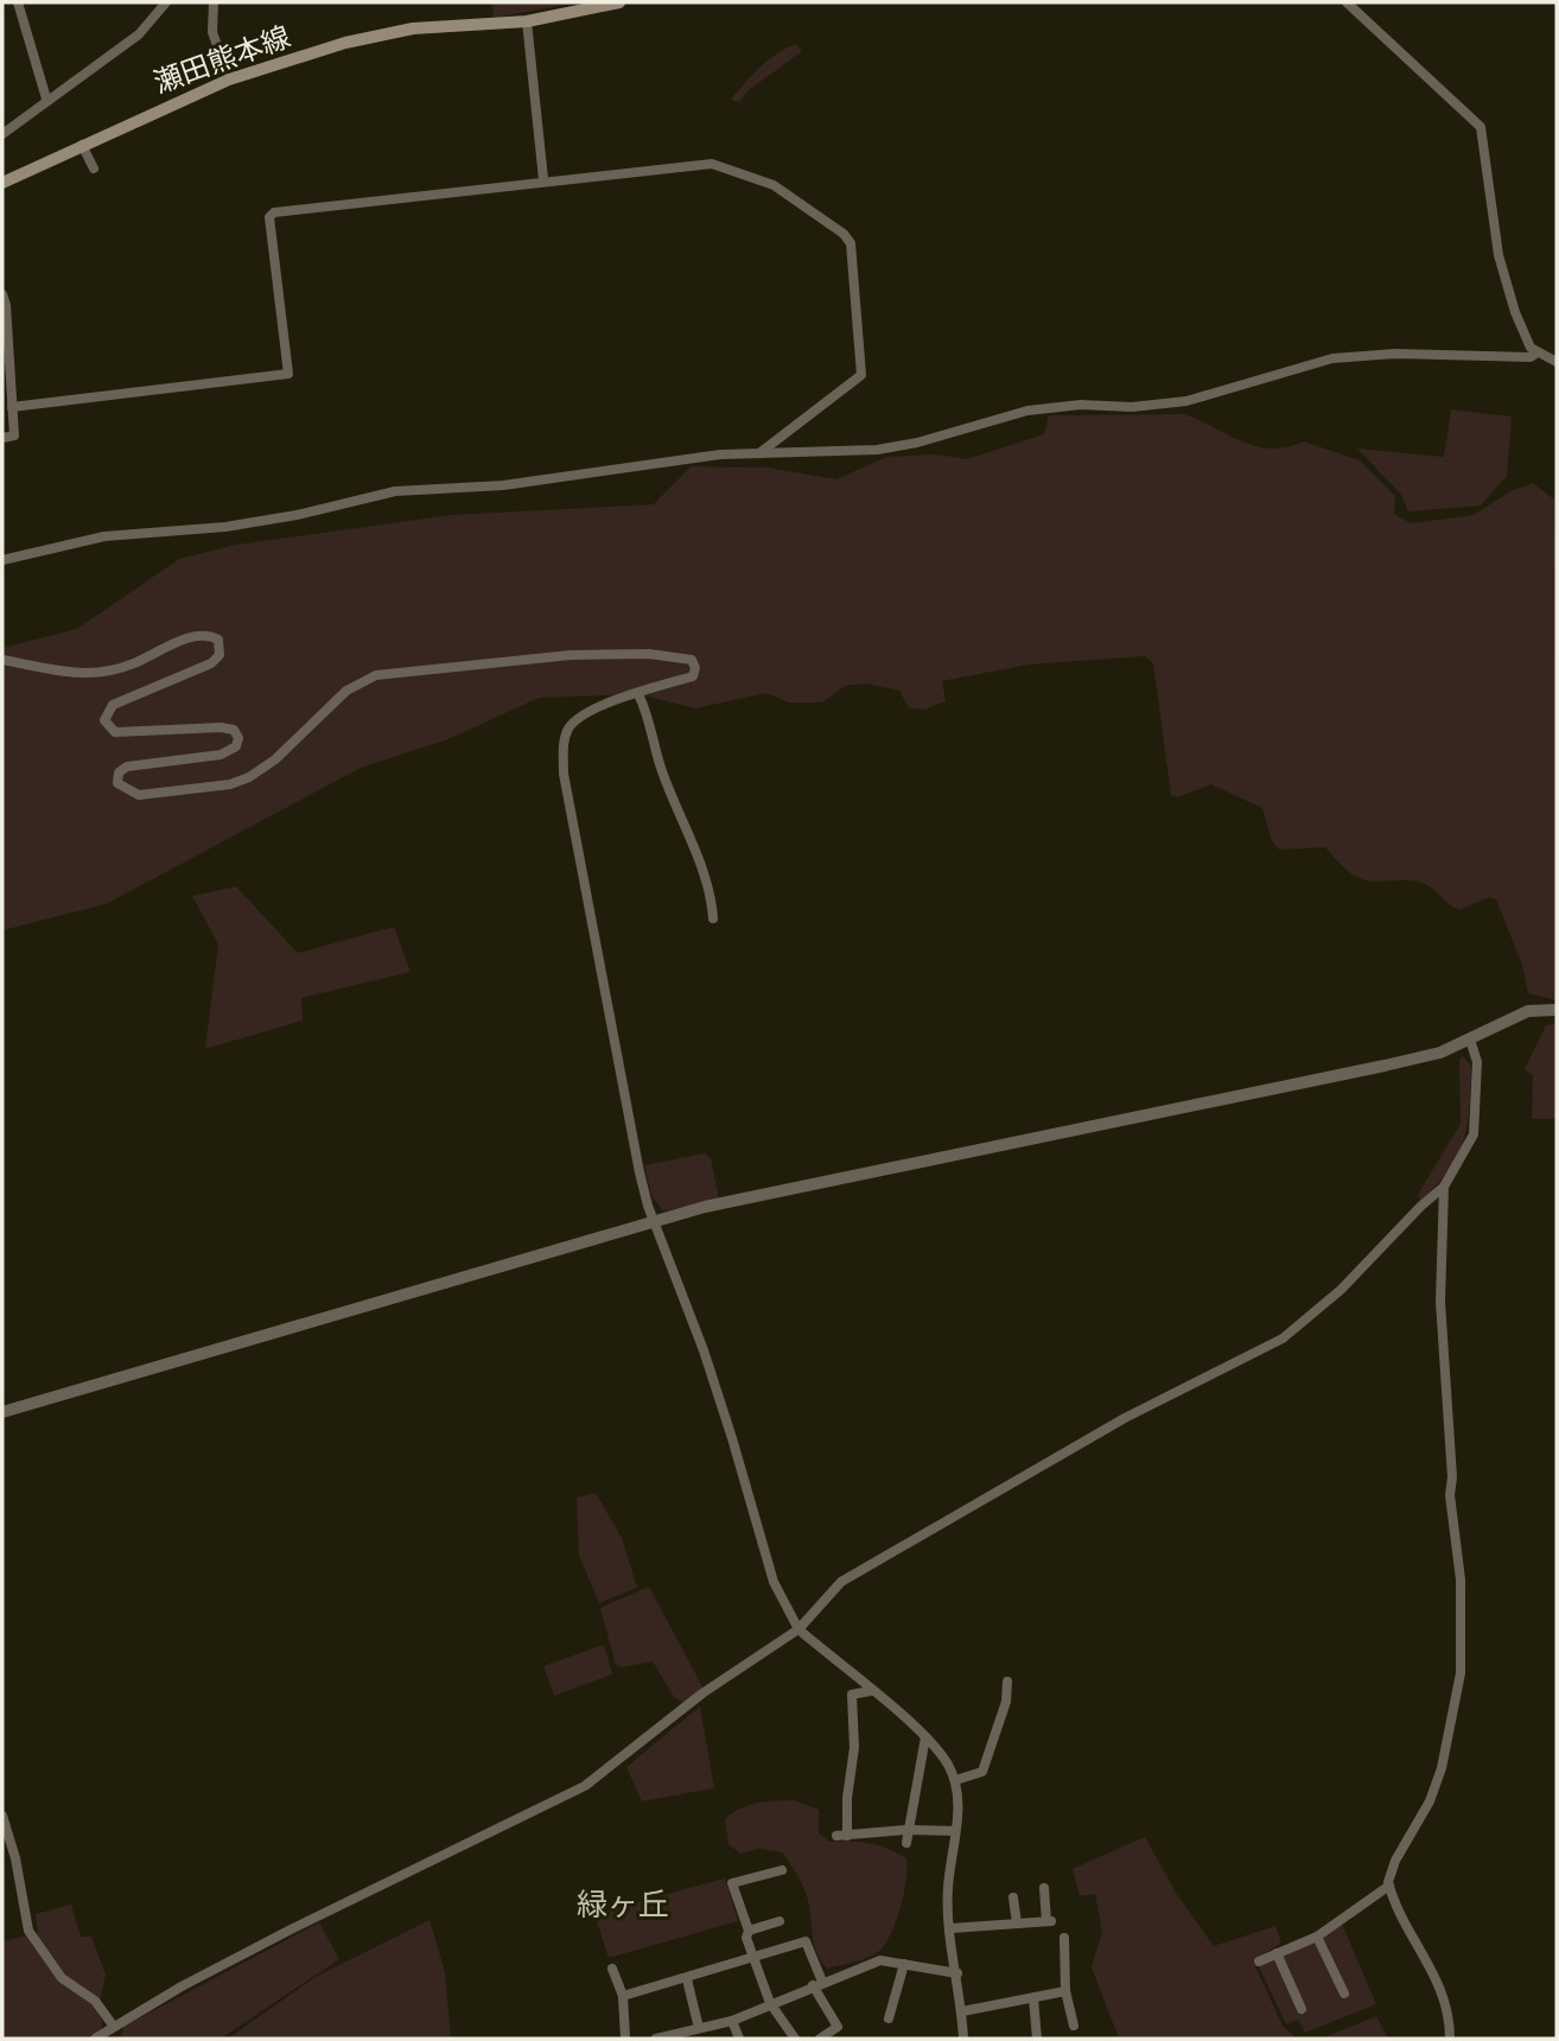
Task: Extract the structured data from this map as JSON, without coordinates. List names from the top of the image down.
{
  "streets": {
    "main road": ["瀬田熊本線"]
  },
  "districts": ["緑ヶ丘"]
}
